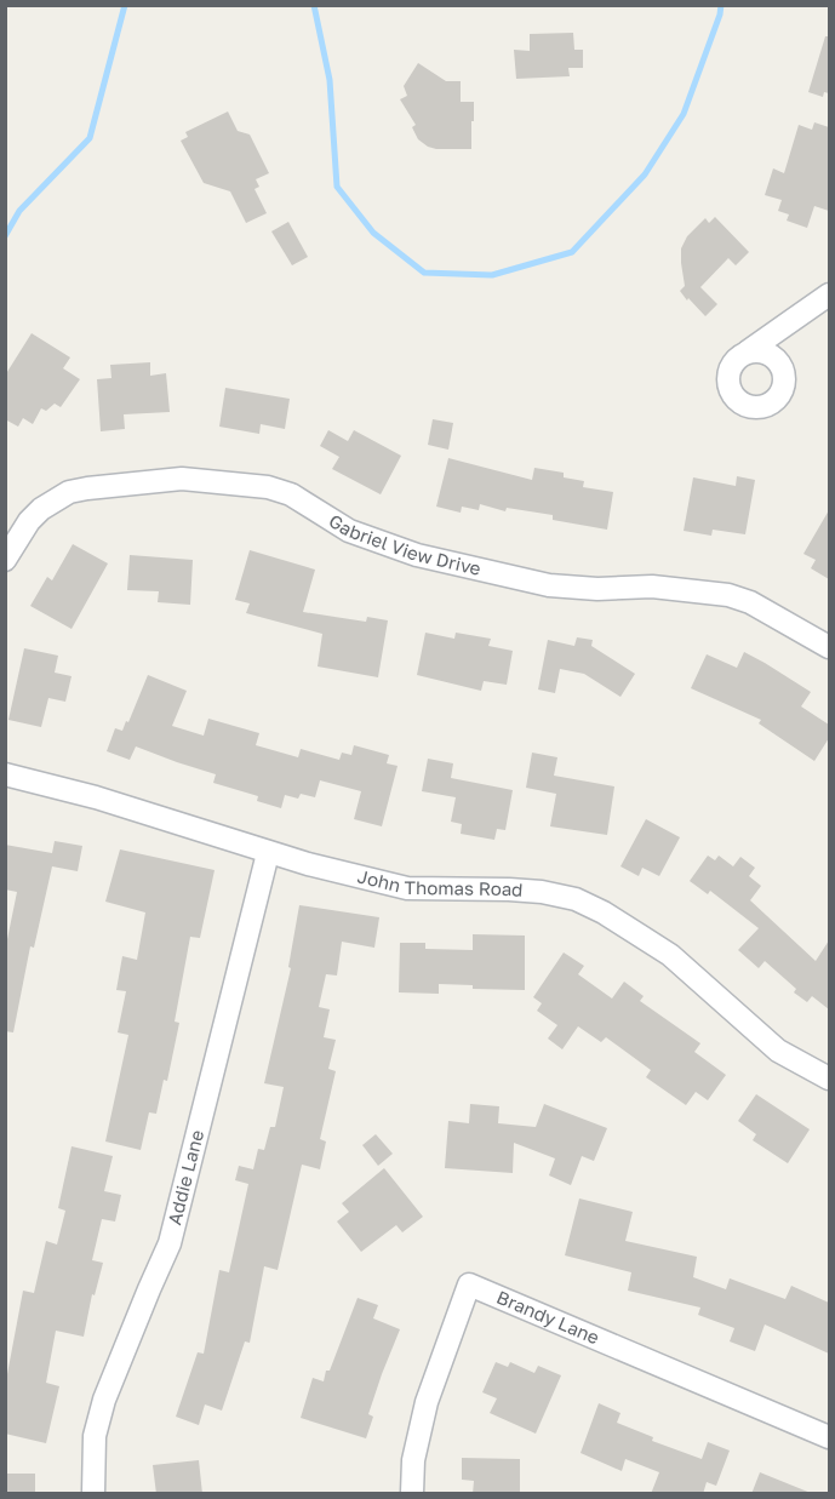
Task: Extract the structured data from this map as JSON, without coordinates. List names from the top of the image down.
{
  "streets": {
    "street": [
      "Gabriel View Drive",
      "John Thomas Road",
      "Addie Lane",
      "Brandy Lane"
    ]
  },
  "crossings": [
    ["John Thomas Road", "Addie Lane"]
  ]
}
